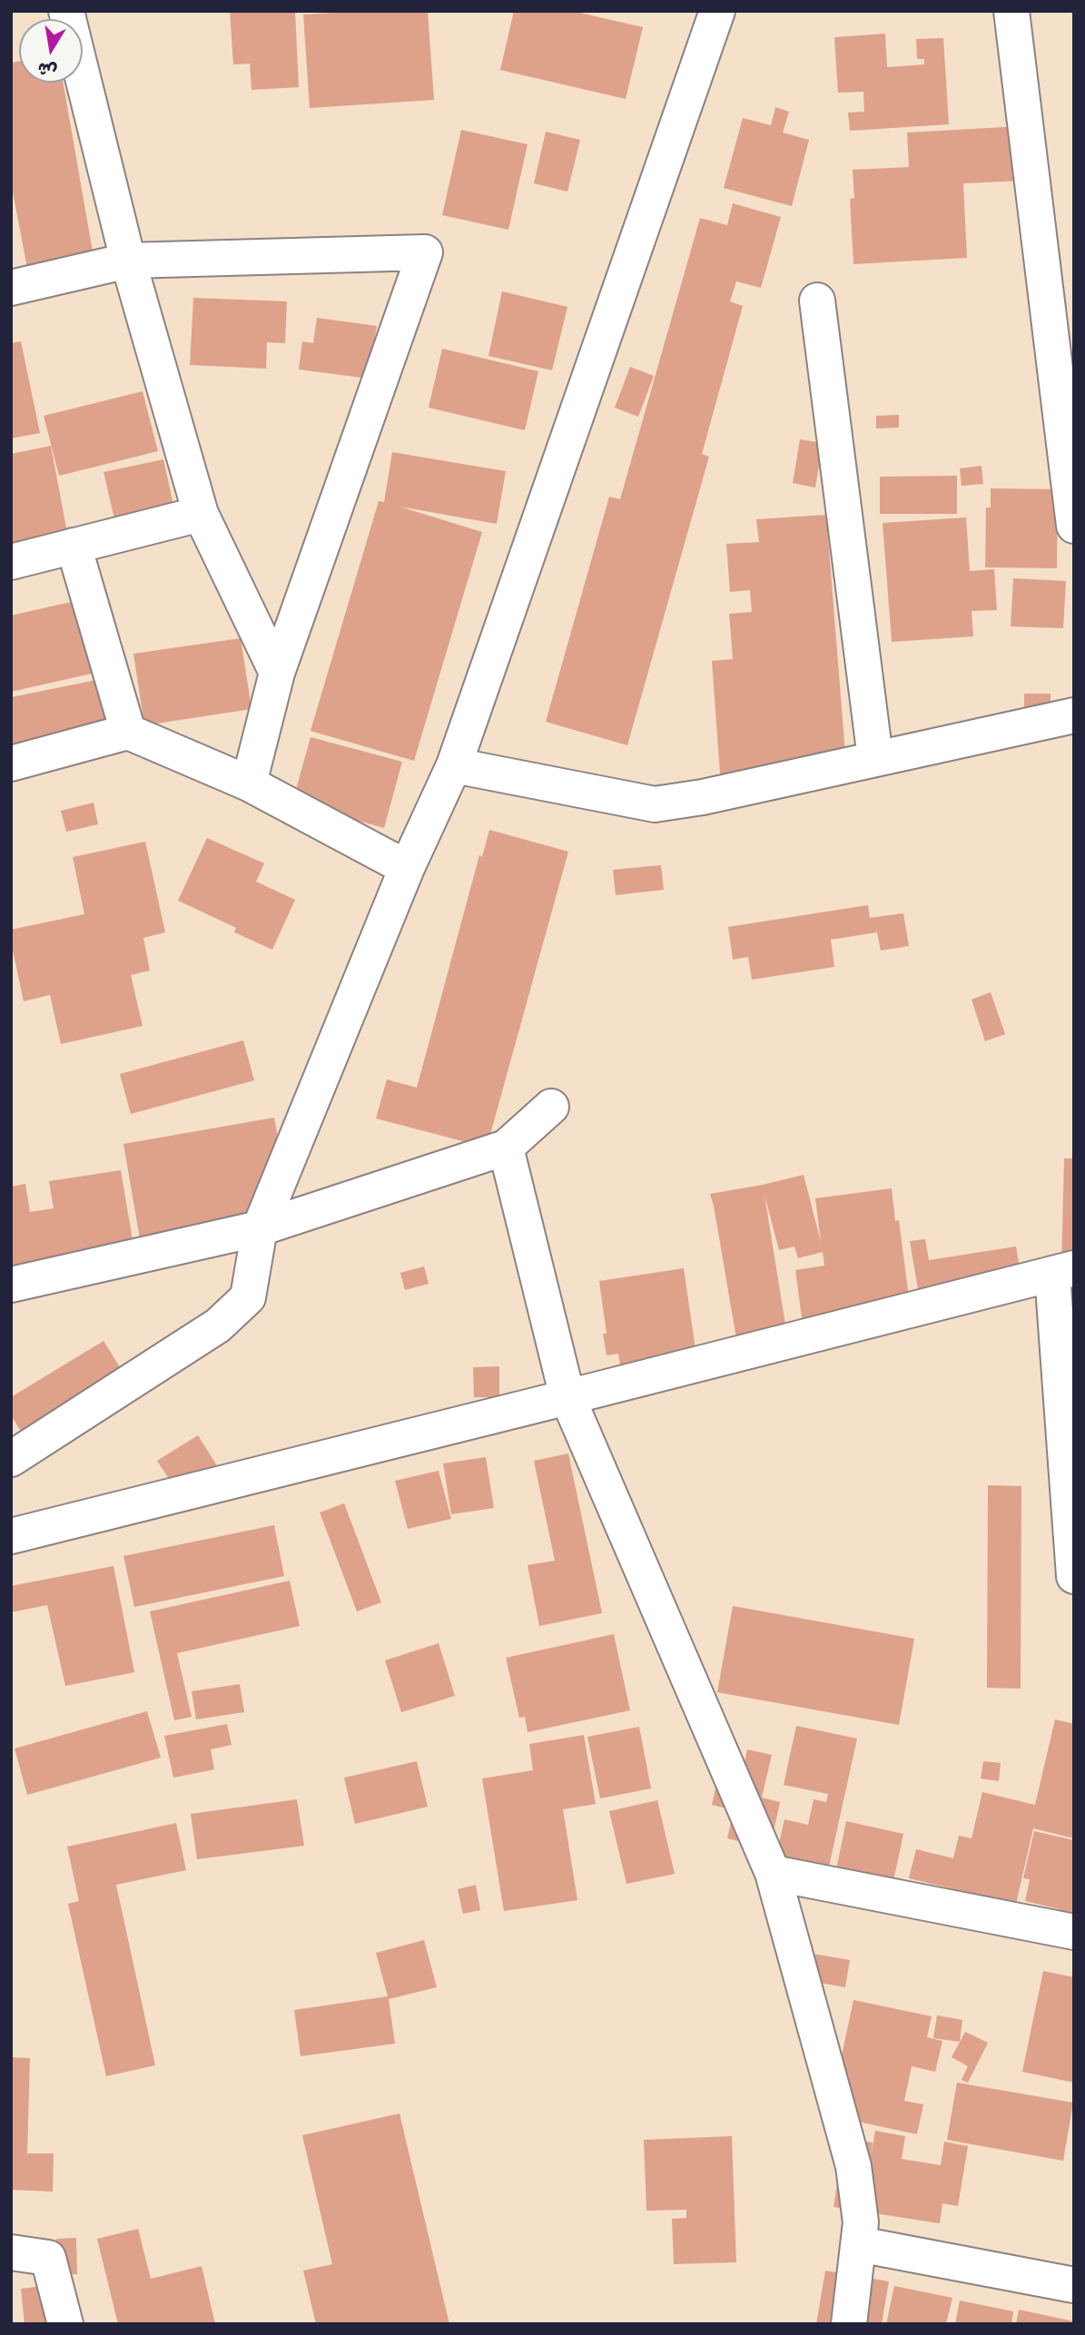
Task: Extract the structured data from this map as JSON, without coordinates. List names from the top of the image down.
{
  "north": "bottom"
}
